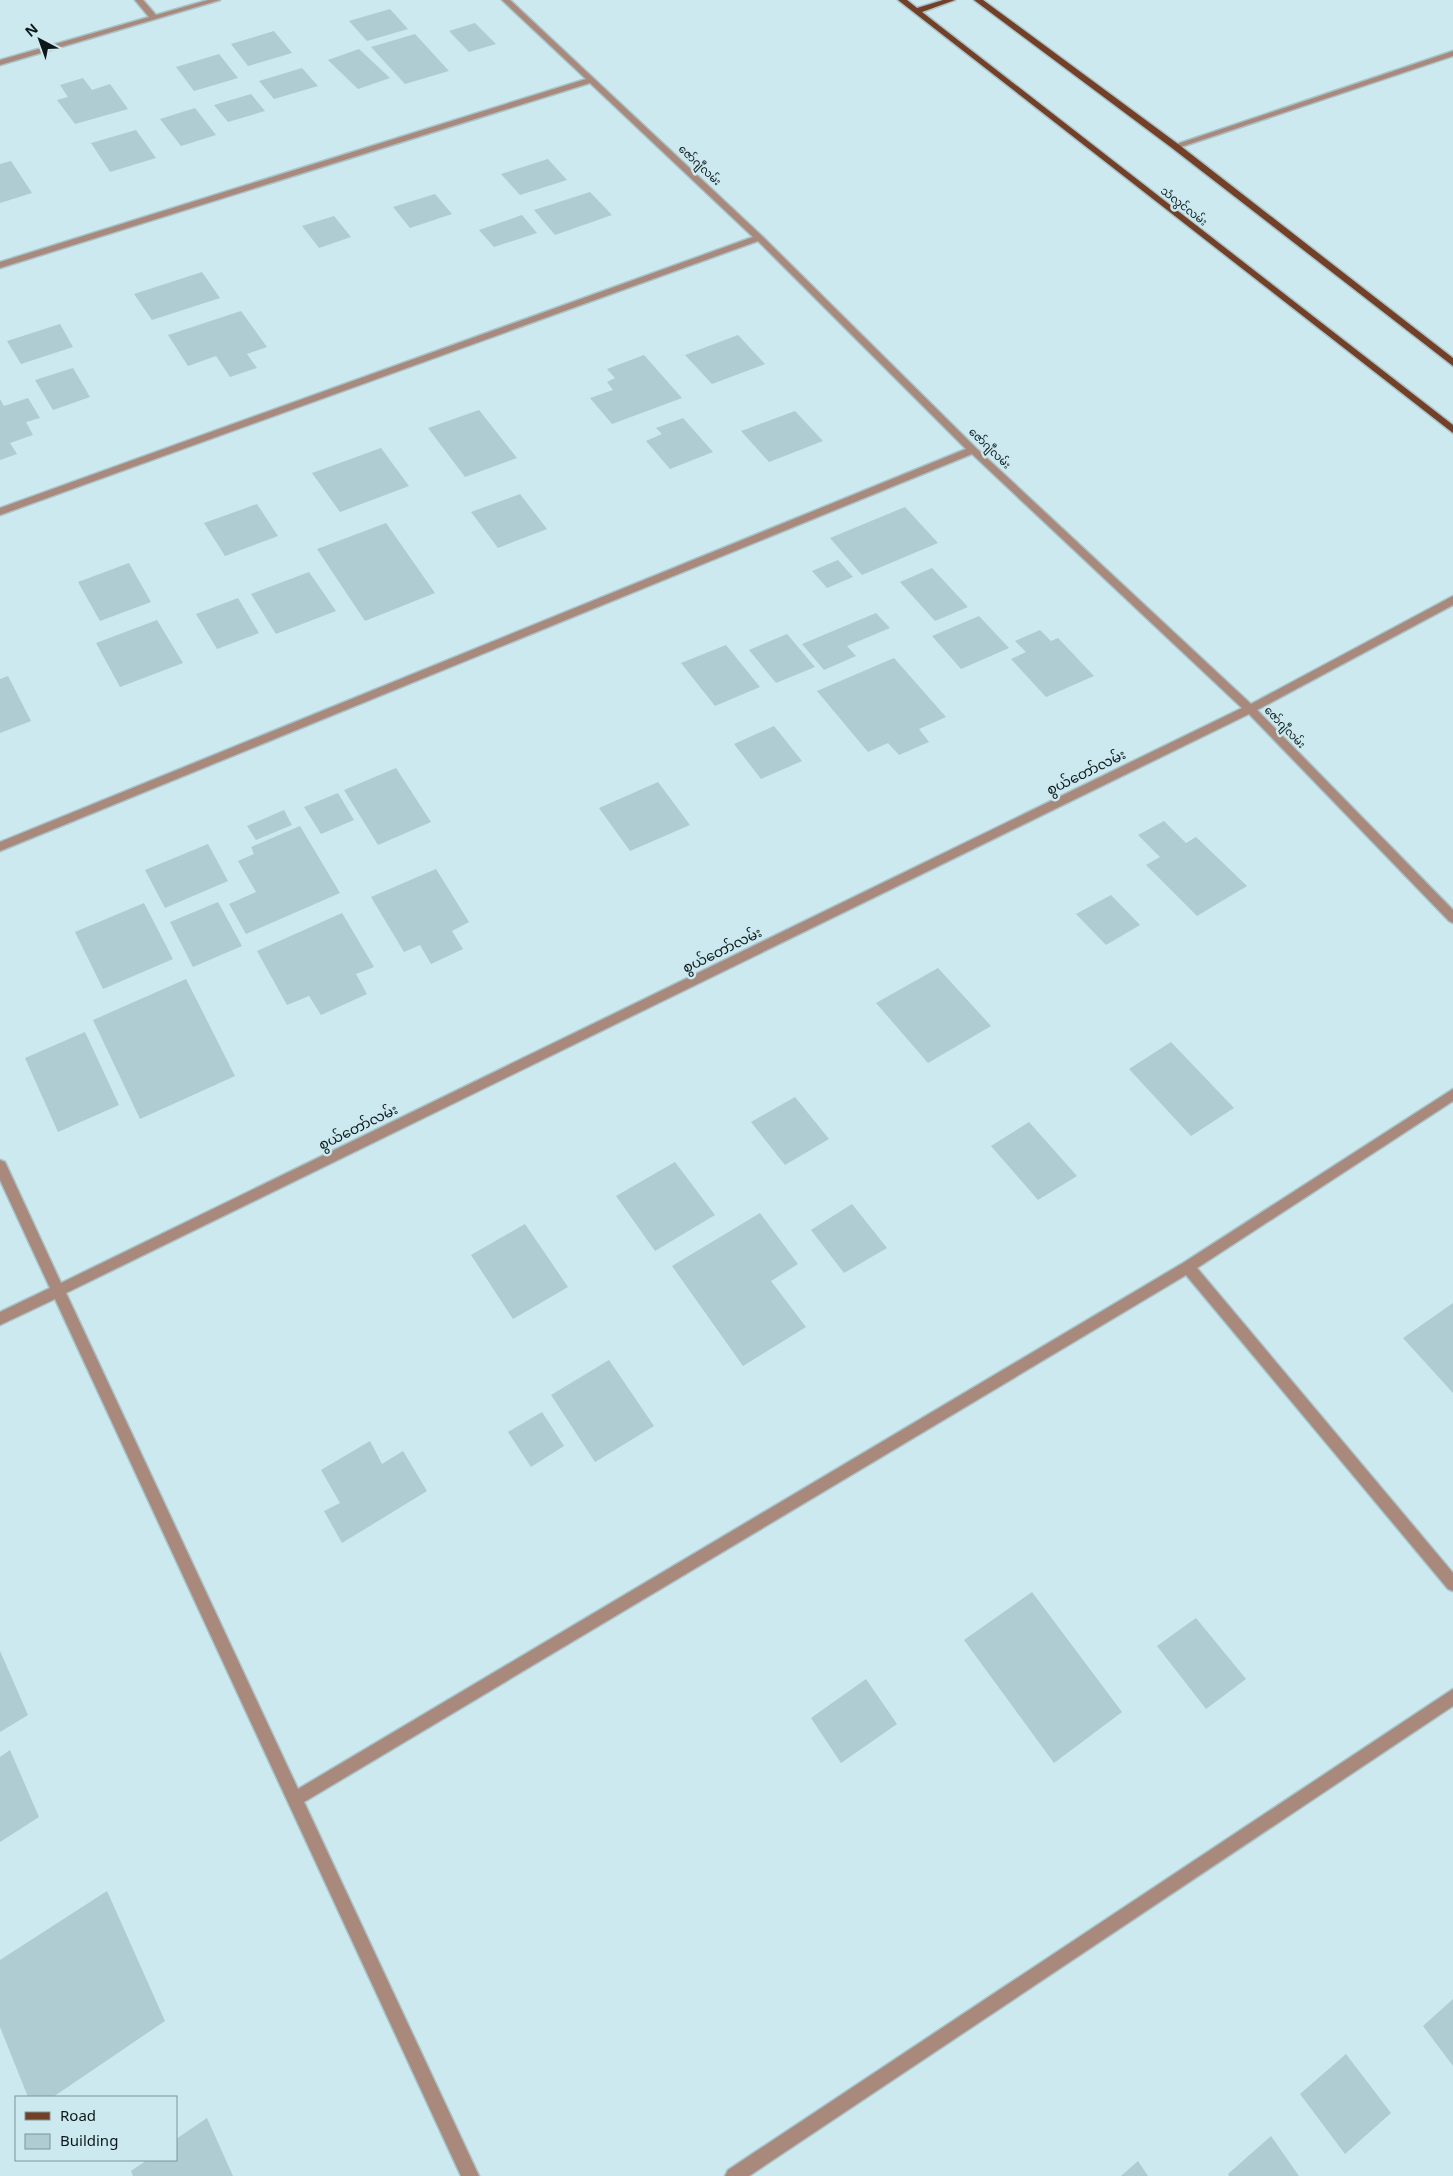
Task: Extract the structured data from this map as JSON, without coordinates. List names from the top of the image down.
{
  "streets": {
    "main road": ["သံလွင်လမ်း"],
    "street": ["ဇော်ဂျီလမ်း", "စွယ်တော်လမ်း"]
  },
  "crossings": [
    ["ဇော်ဂျီလမ်း", "စွယ်တော်လမ်း"]
  ],
  "legend": ["Road", "Building"],
  "north": "top left"
}
